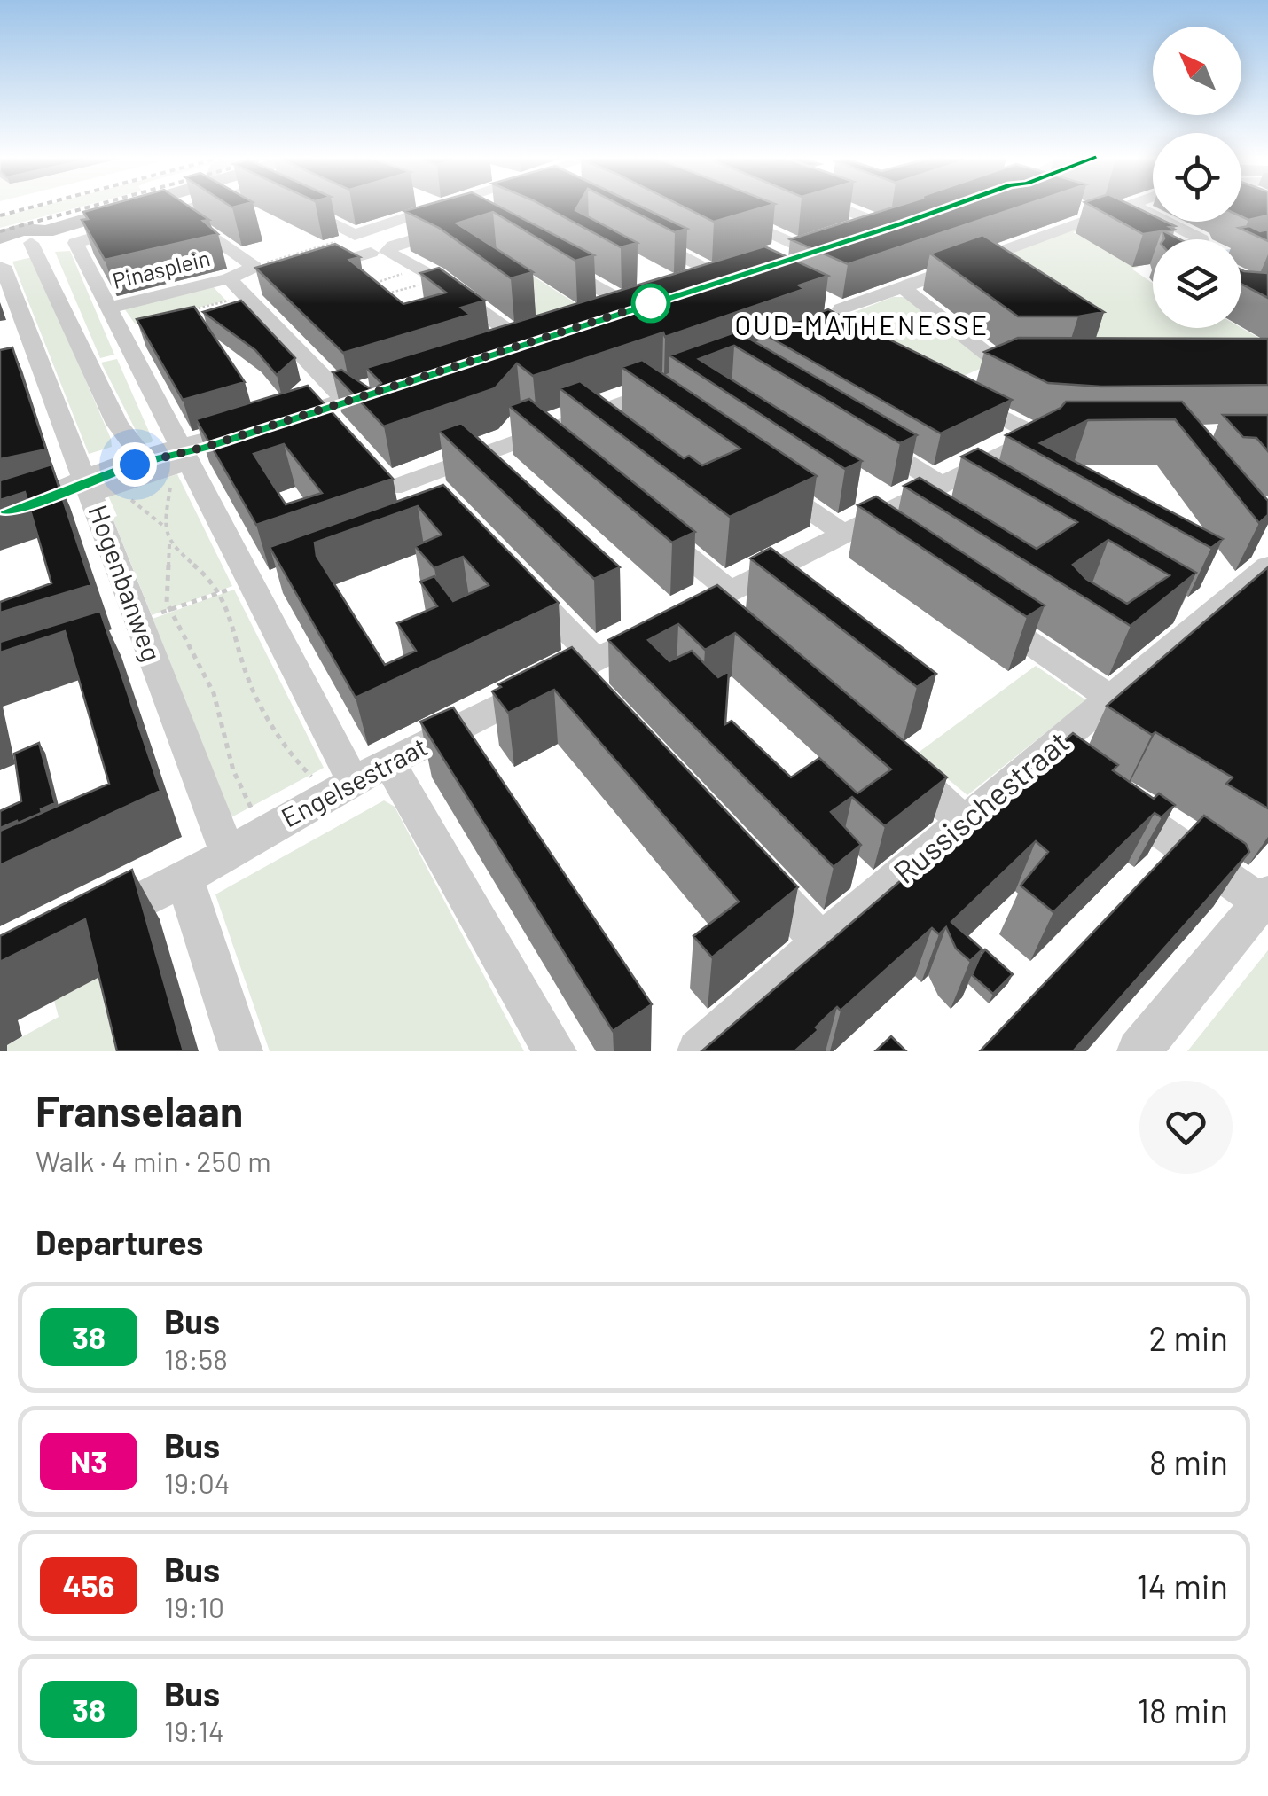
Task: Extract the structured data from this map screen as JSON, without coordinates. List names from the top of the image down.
{
  "streets": {
    "street": [
      "Pinasplein",
      "Hogenbanweg",
      "Engelsestraat",
      "Russischestraat"
    ]
  },
  "crossings": [
    ["Hogenbanweg", "Engelsestraat"]
  ],
  "districts": ["OUD-MATHENESSE"],
  "lines": ["bus line 38"],
  "north": "top left",
  "page": {
    "heading": [
      ["Franselaan", "Walk · 4 min · 250 m"],
      "Departures"
    ],
    "list": [
      {
        "mark": "38",
        "name": "Bus",
        "note": "18:58",
        "value": "2 min"
      },
      {
        "mark": "N3",
        "name": "Bus",
        "note": "19:04",
        "value": "8 min"
      },
      {
        "mark": "456",
        "name": "Bus",
        "note": "19:10",
        "value": "14 min"
      },
      {
        "mark": "38",
        "name": "Bus",
        "note": "19:14",
        "value": "18 min"
      }
    ]
  }
}
